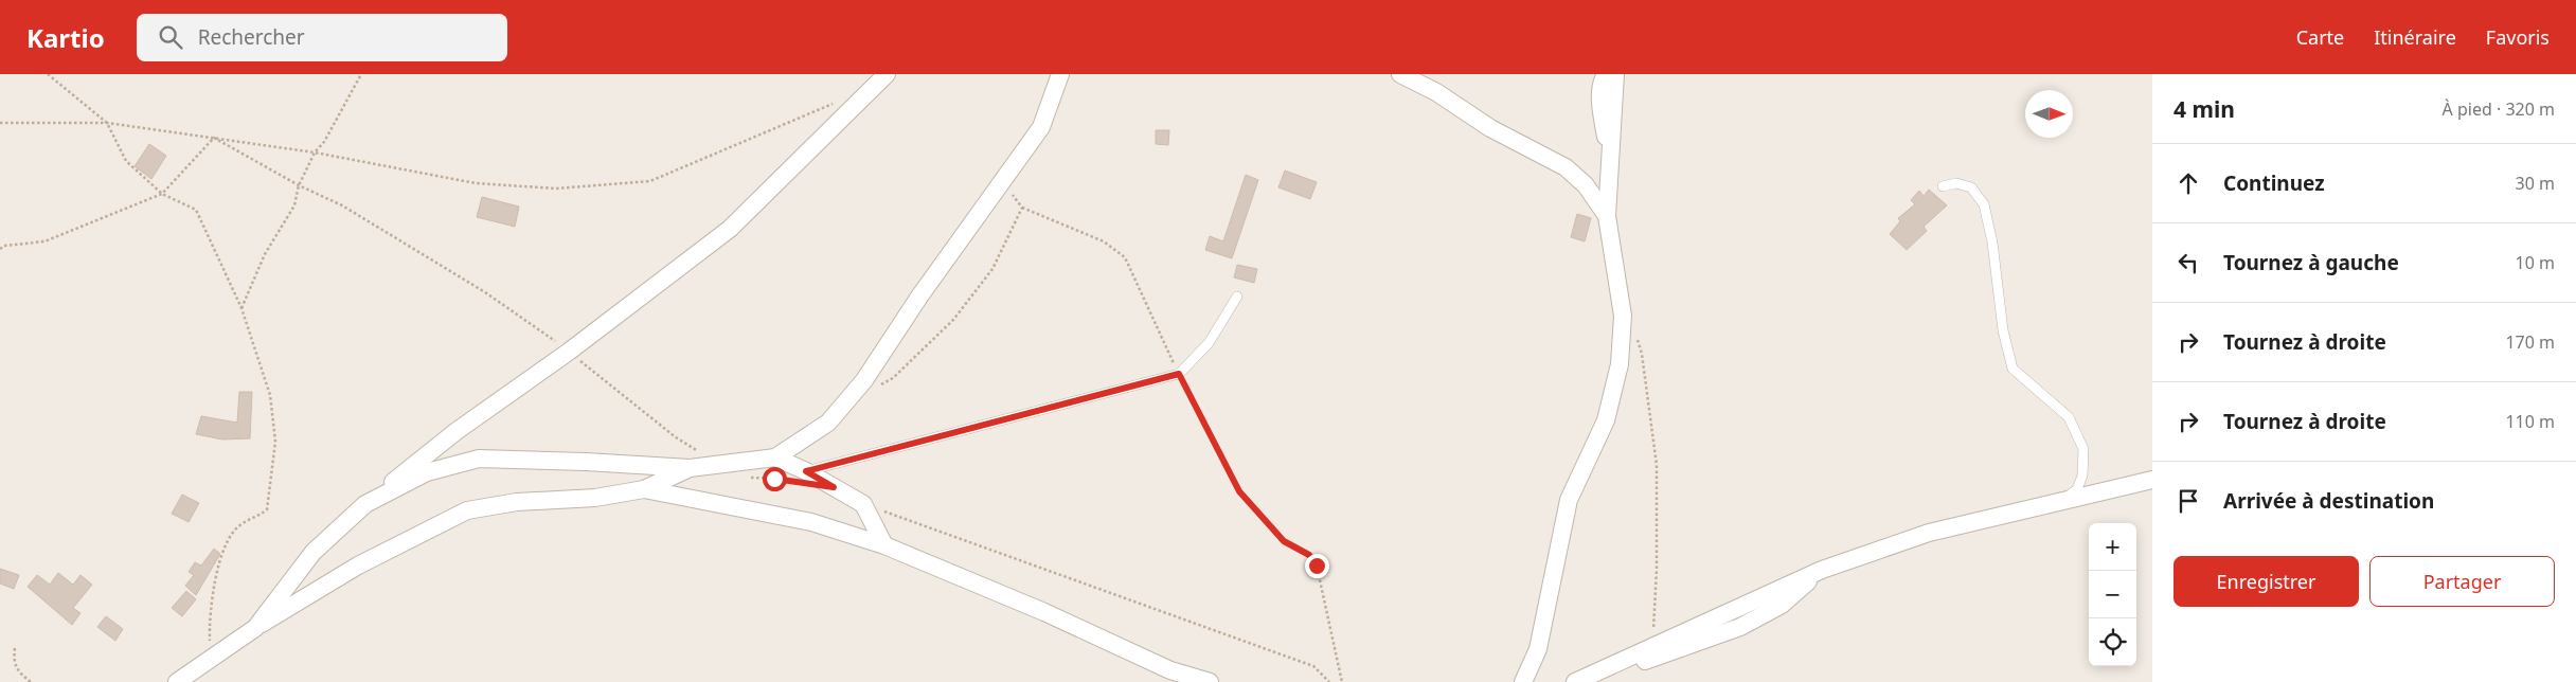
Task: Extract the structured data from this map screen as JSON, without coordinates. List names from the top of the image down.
{
  "north": "right",
  "page": {
    "header": "Kartio",
    "search": "Rechercher",
    "nav": ["Carte", "Itinéraire", "Favoris"],
    "heading": ["4 min", "À pied · 320 m"],
    "list": [
      ["Continuez", "30 m"],
      ["Tournez à gauche", "10 m"],
      ["Tournez à droite", "170 m"],
      ["Tournez à droite", "110 m"],
      "Arrivée à destination"
    ],
    "map_buttons": ["+", "−"],
    "buttons": ["Enregistrer", "Partager"]
  }
}
